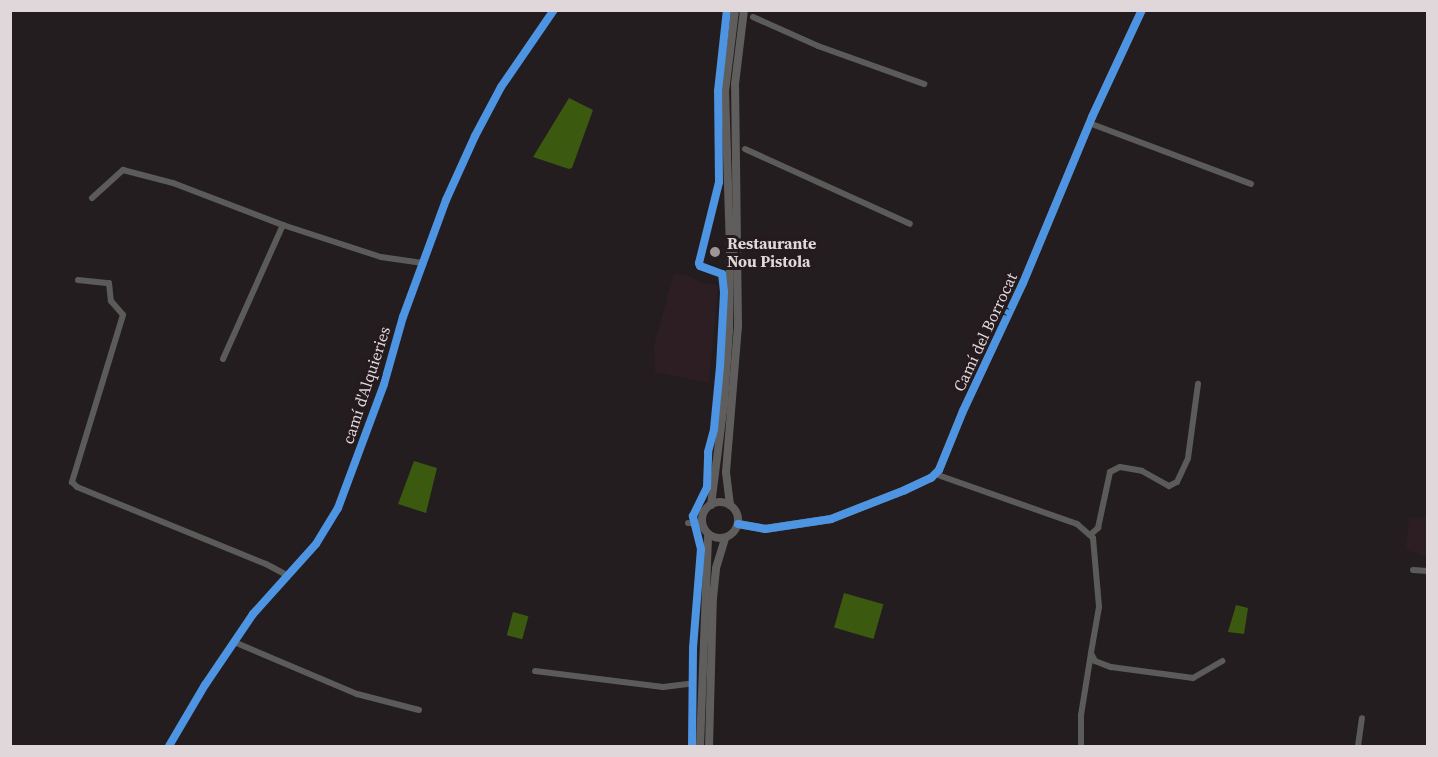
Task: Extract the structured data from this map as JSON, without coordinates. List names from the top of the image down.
{
  "streets": {
    "main road": ["Camí del Borrocat"],
    "street": ["camí d'Alquieries"]
  },
  "places": ["Restaurante Nou Pistola"]
}
